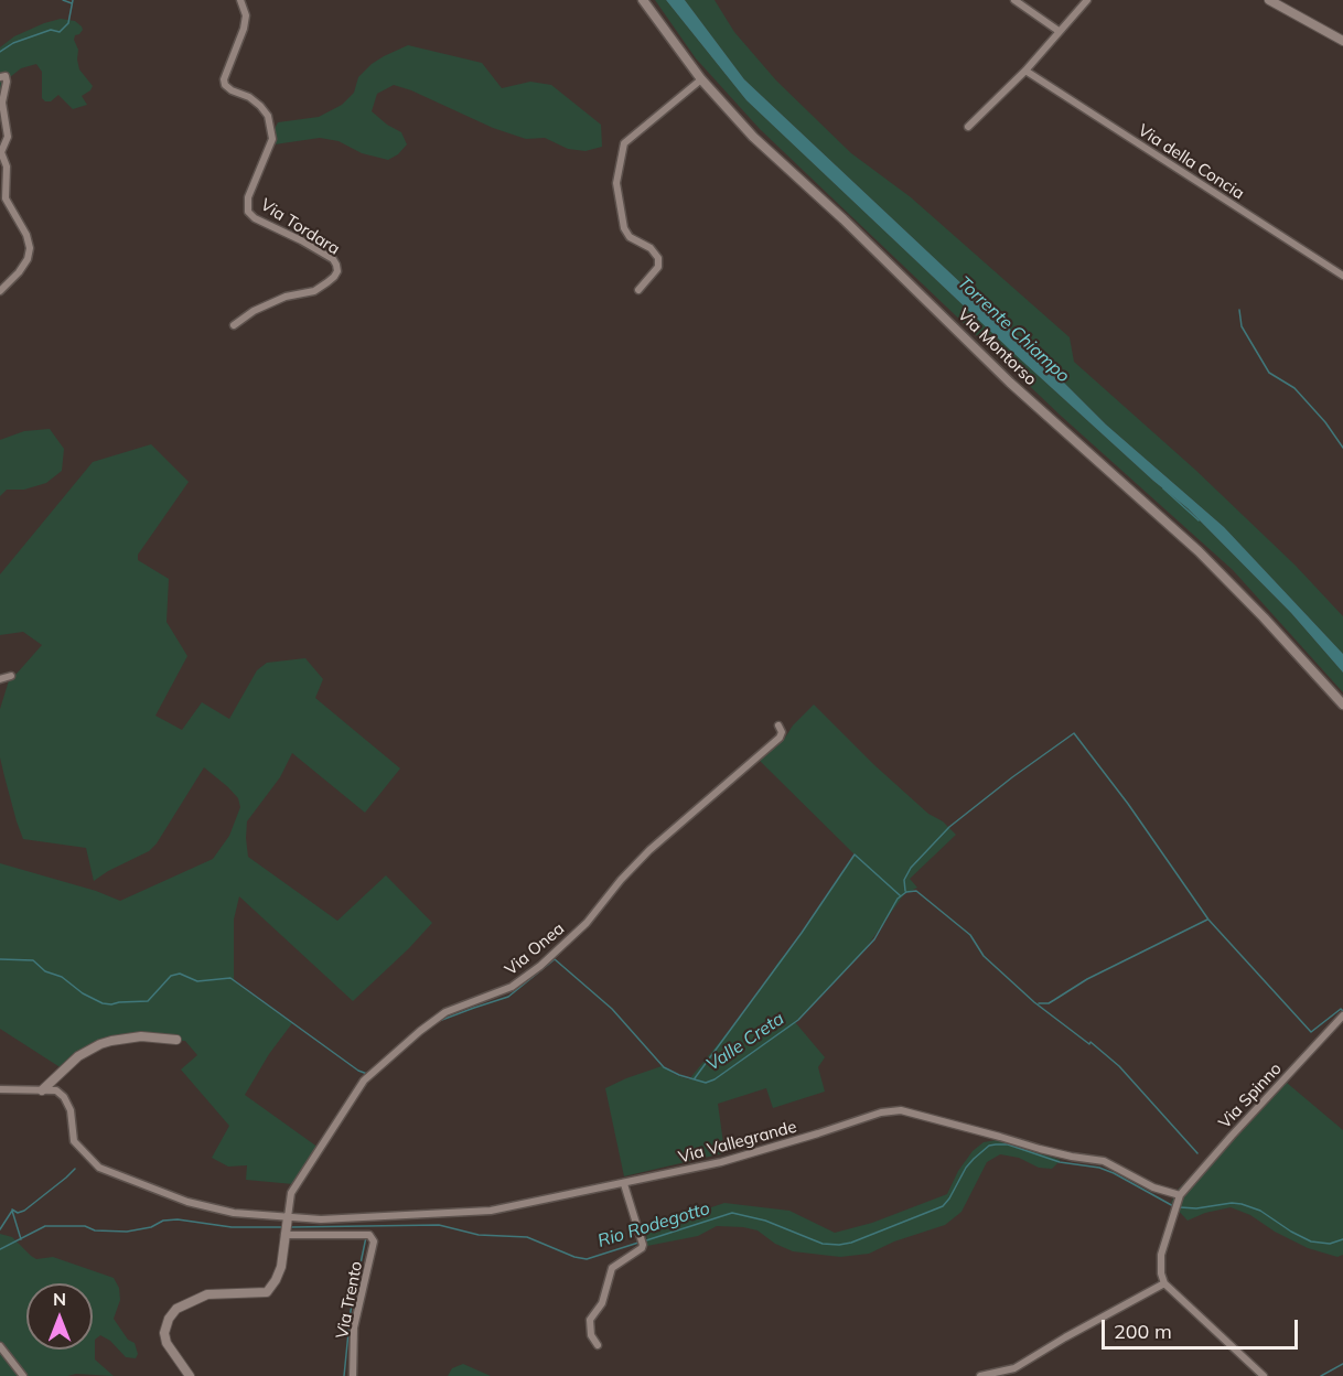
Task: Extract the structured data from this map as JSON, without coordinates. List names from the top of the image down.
{
  "streets": {
    "main road": ["Via Montorso"],
    "street": [
      "Via della Concia",
      "Via Tordara",
      "Via Onea",
      "Via Spinno",
      "Via Vallegrande",
      "Via Trento"
    ]
  },
  "crossings": [
    ["Via Onea", "Via Vallegrande"],
    ["Via Onea", "Via Trento"],
    ["Via Spinno", "Via Vallegrande"],
    ["Via Vallegrande", "Via Trento"]
  ],
  "water": ["Torrente Chiampo", "Valle Creta", "Rio Rodegotto"],
  "scale_bar": "200 m",
  "north": "top"
}
